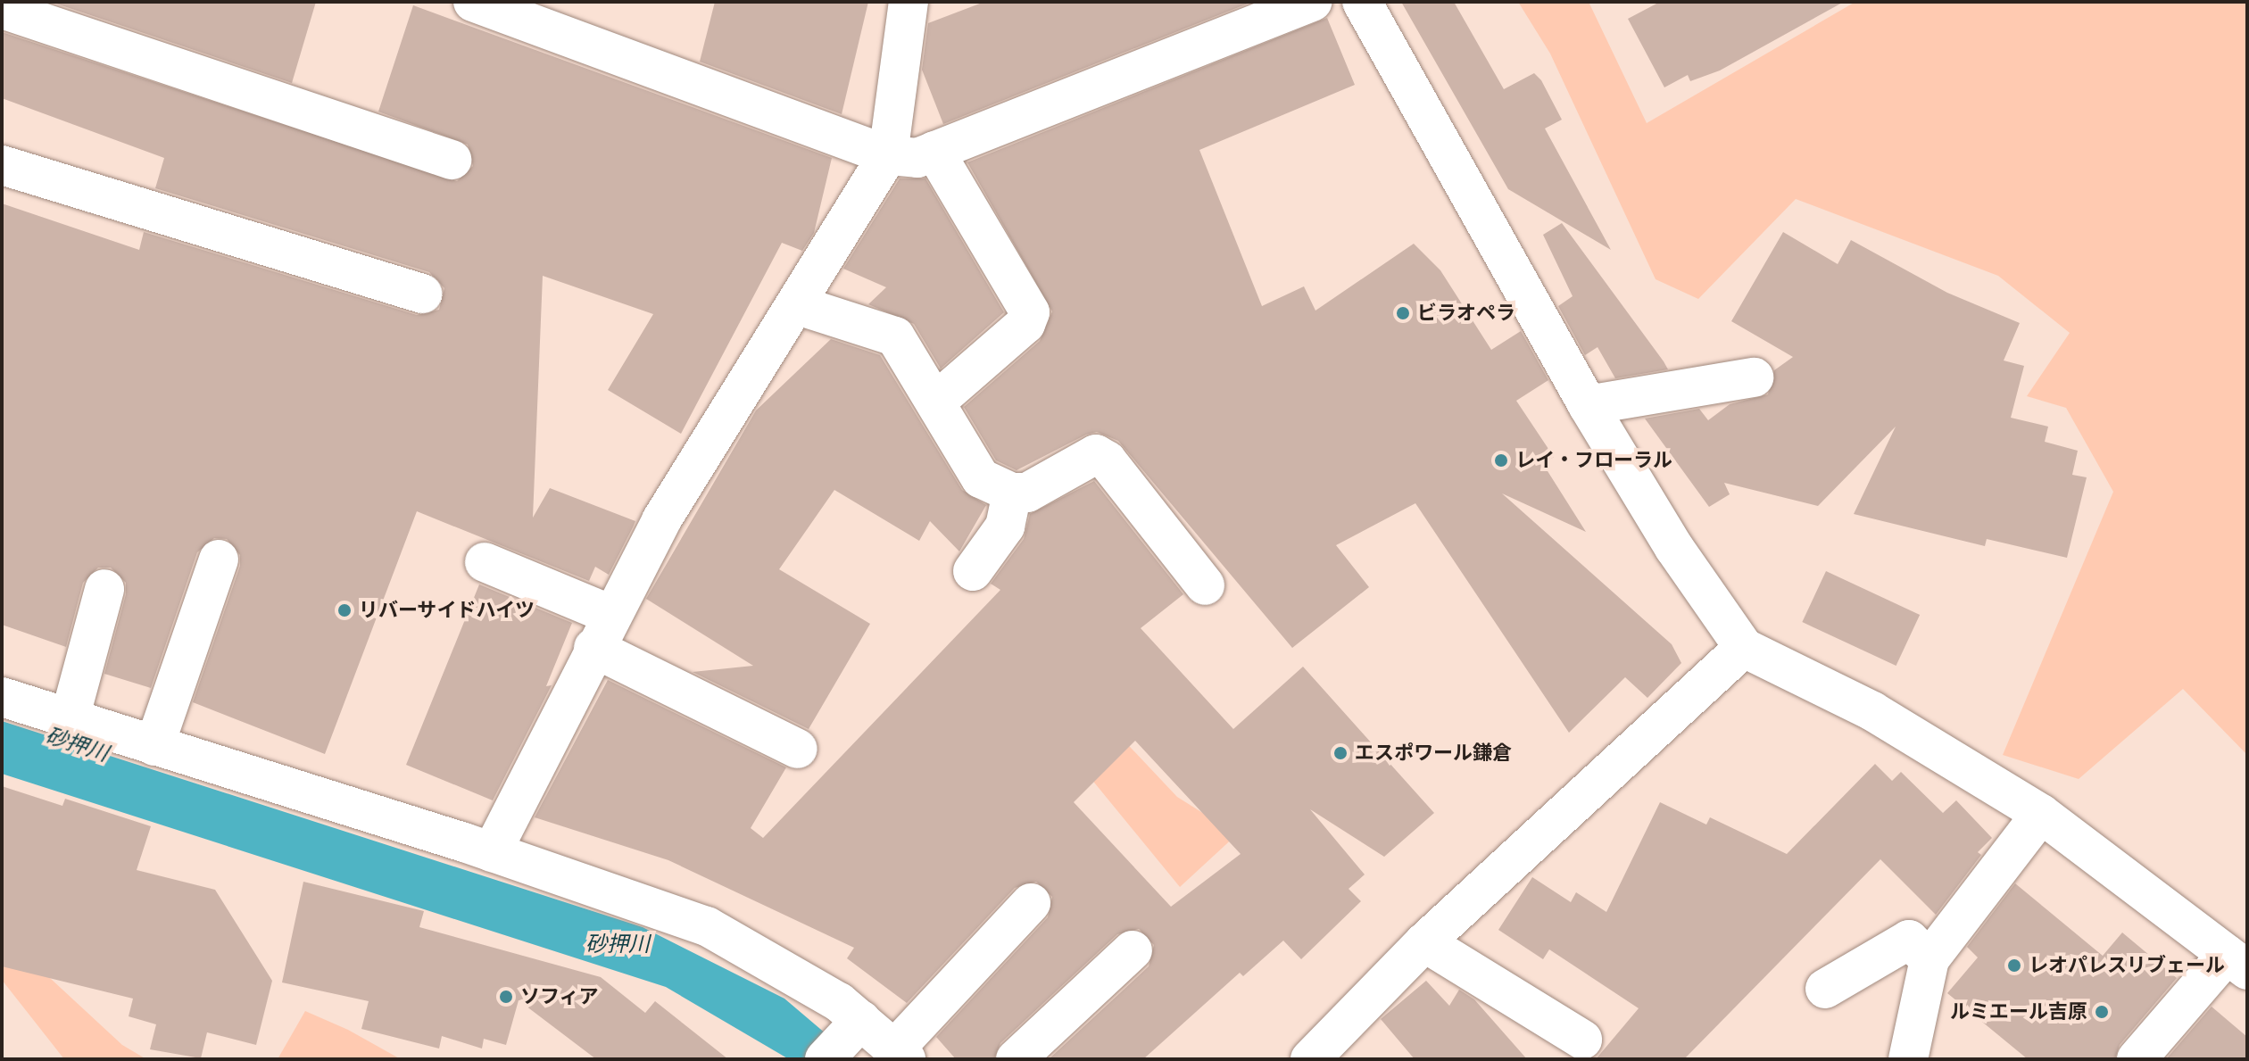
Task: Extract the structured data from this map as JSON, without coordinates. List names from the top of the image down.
{
  "water": ["砂押川"],
  "places": [
    "ビラオペラ",
    "レイ・フローラル",
    "リバーサイドハイツ",
    "エスポワール鎌倉",
    "レオパレスリブェール",
    "ソフィア",
    "ルミエール吉原"
  ]
}
